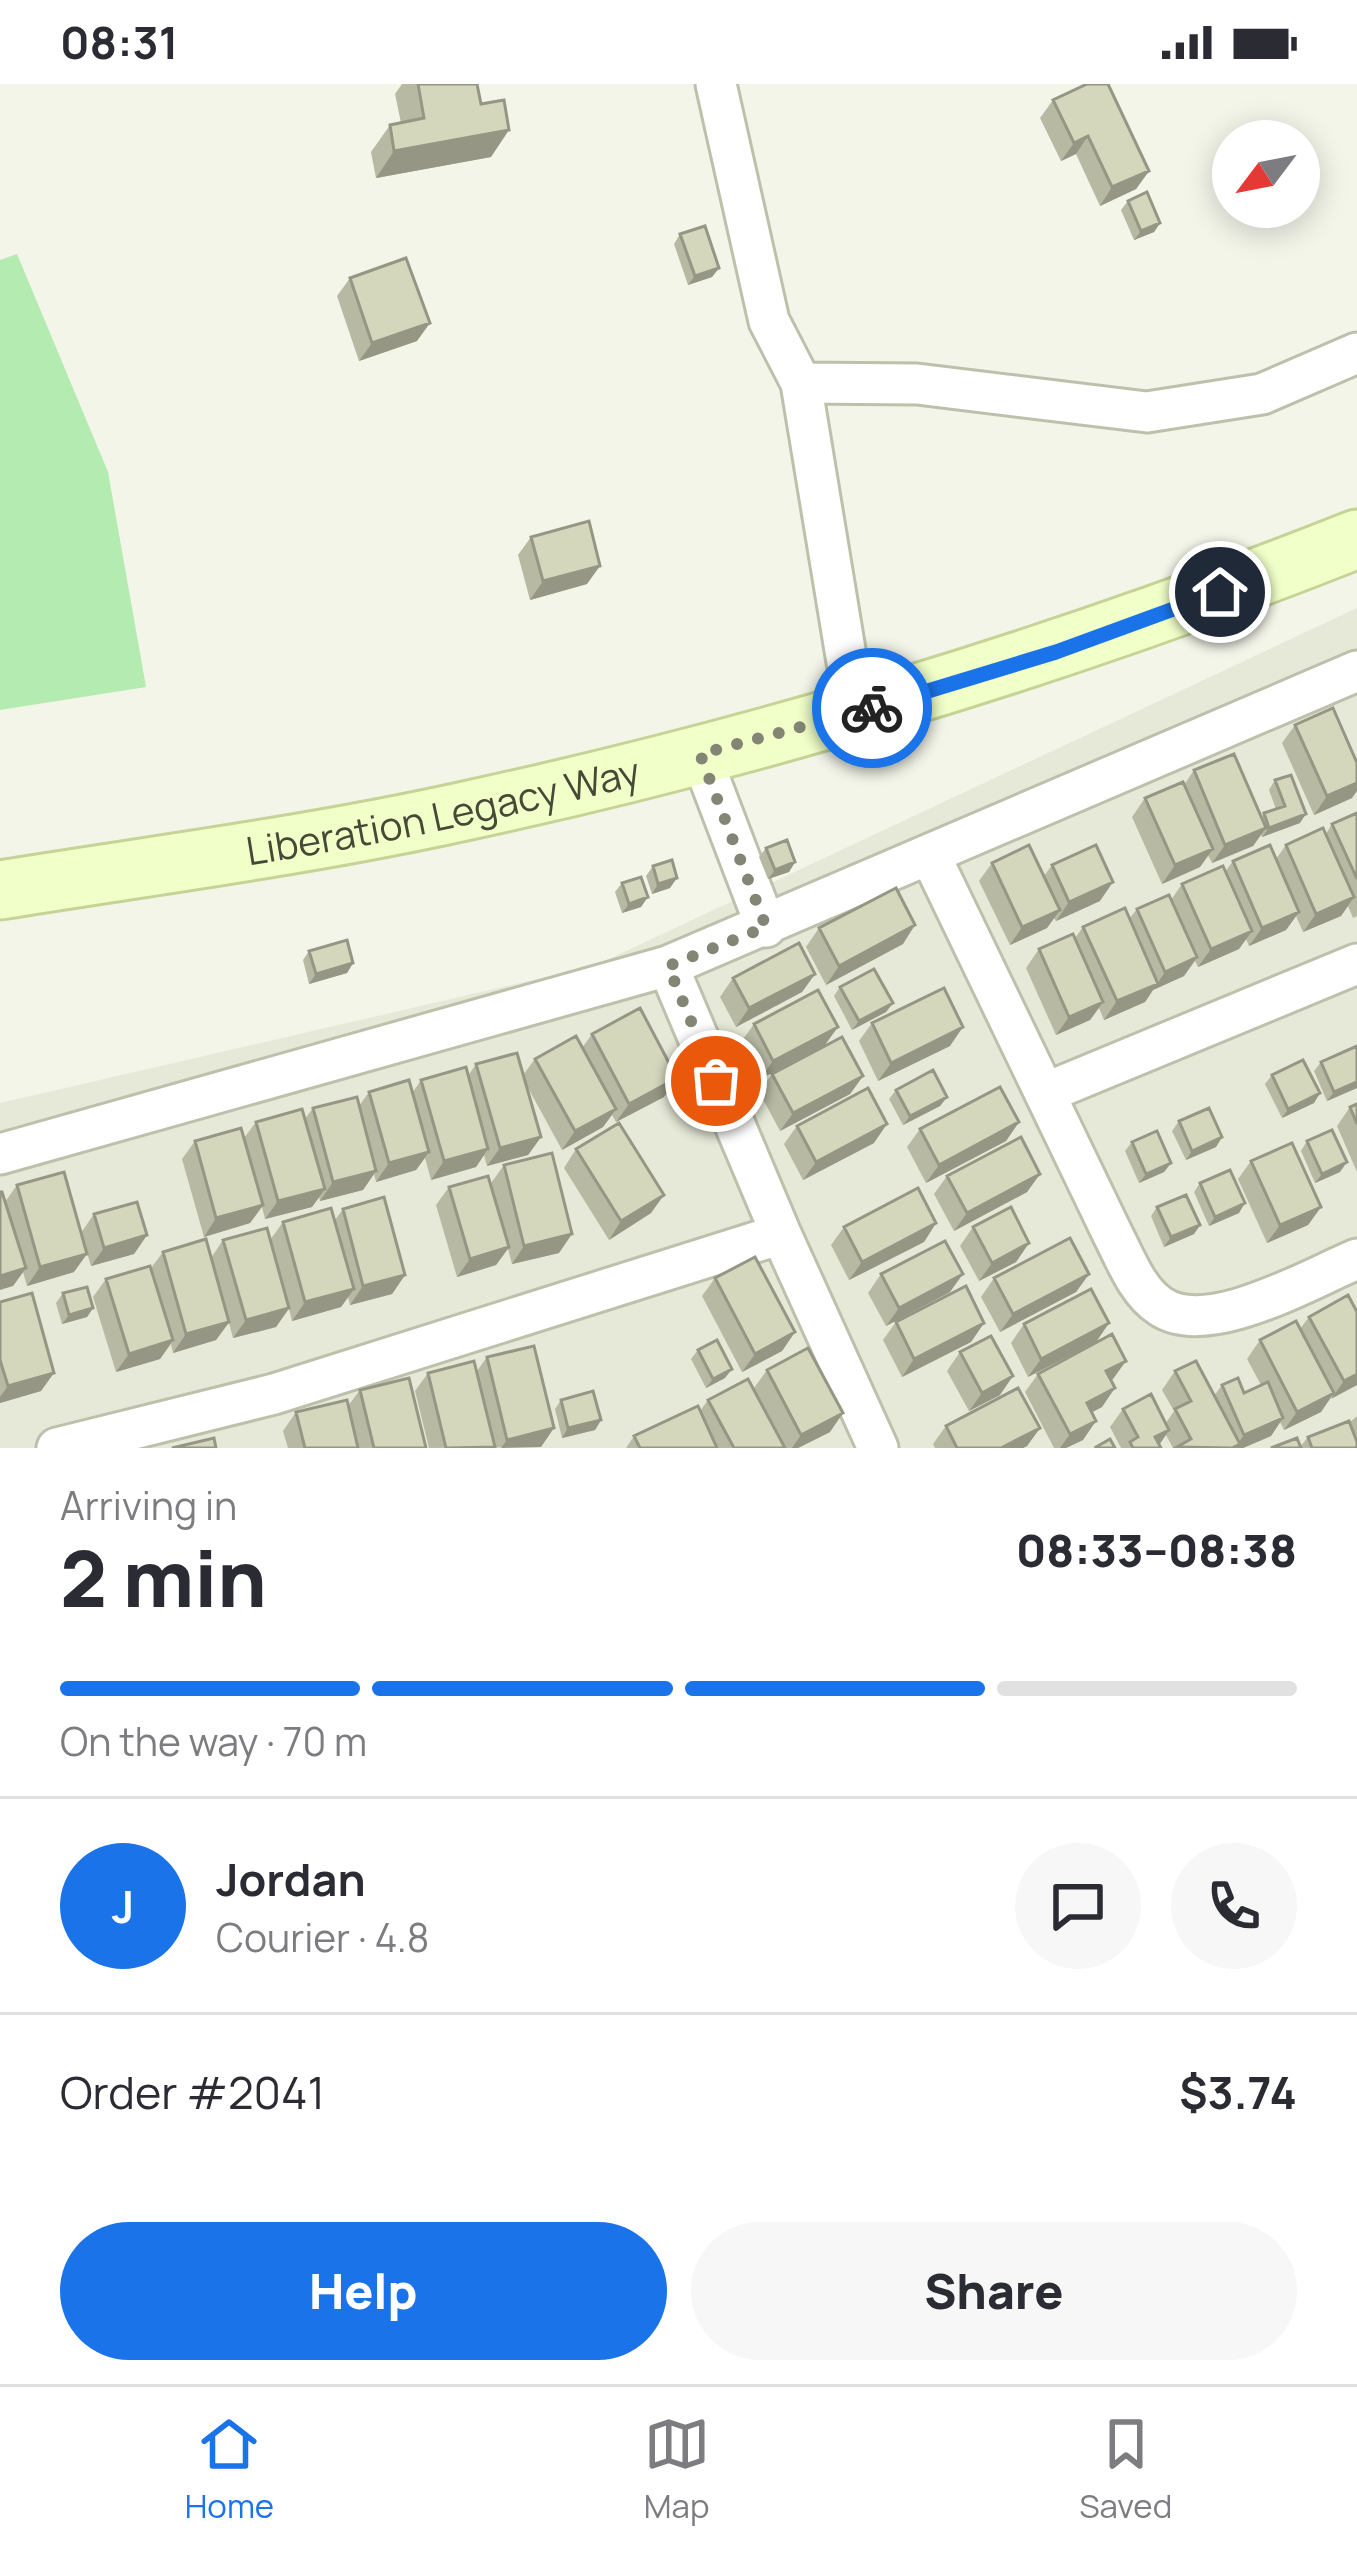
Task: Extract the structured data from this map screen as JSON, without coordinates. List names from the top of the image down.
{
  "streets": {
    "main road": ["Liberation Legacy Way"]
  },
  "north": "bottom left",
  "page": {
    "status": "08:31",
    "heading": ["2 min", "Arriving in", "08:33–08:38"],
    "panel": [
      "Jordan",
      "Courier · 4.8",
      "Order #2041",
      "$3.74"
    ],
    "bar": "On the way · 70 m",
    "round": "J",
    "buttons": ["Help", "Share"],
    "tabs": ["Home", "Map", "Saved"]
  }
}
